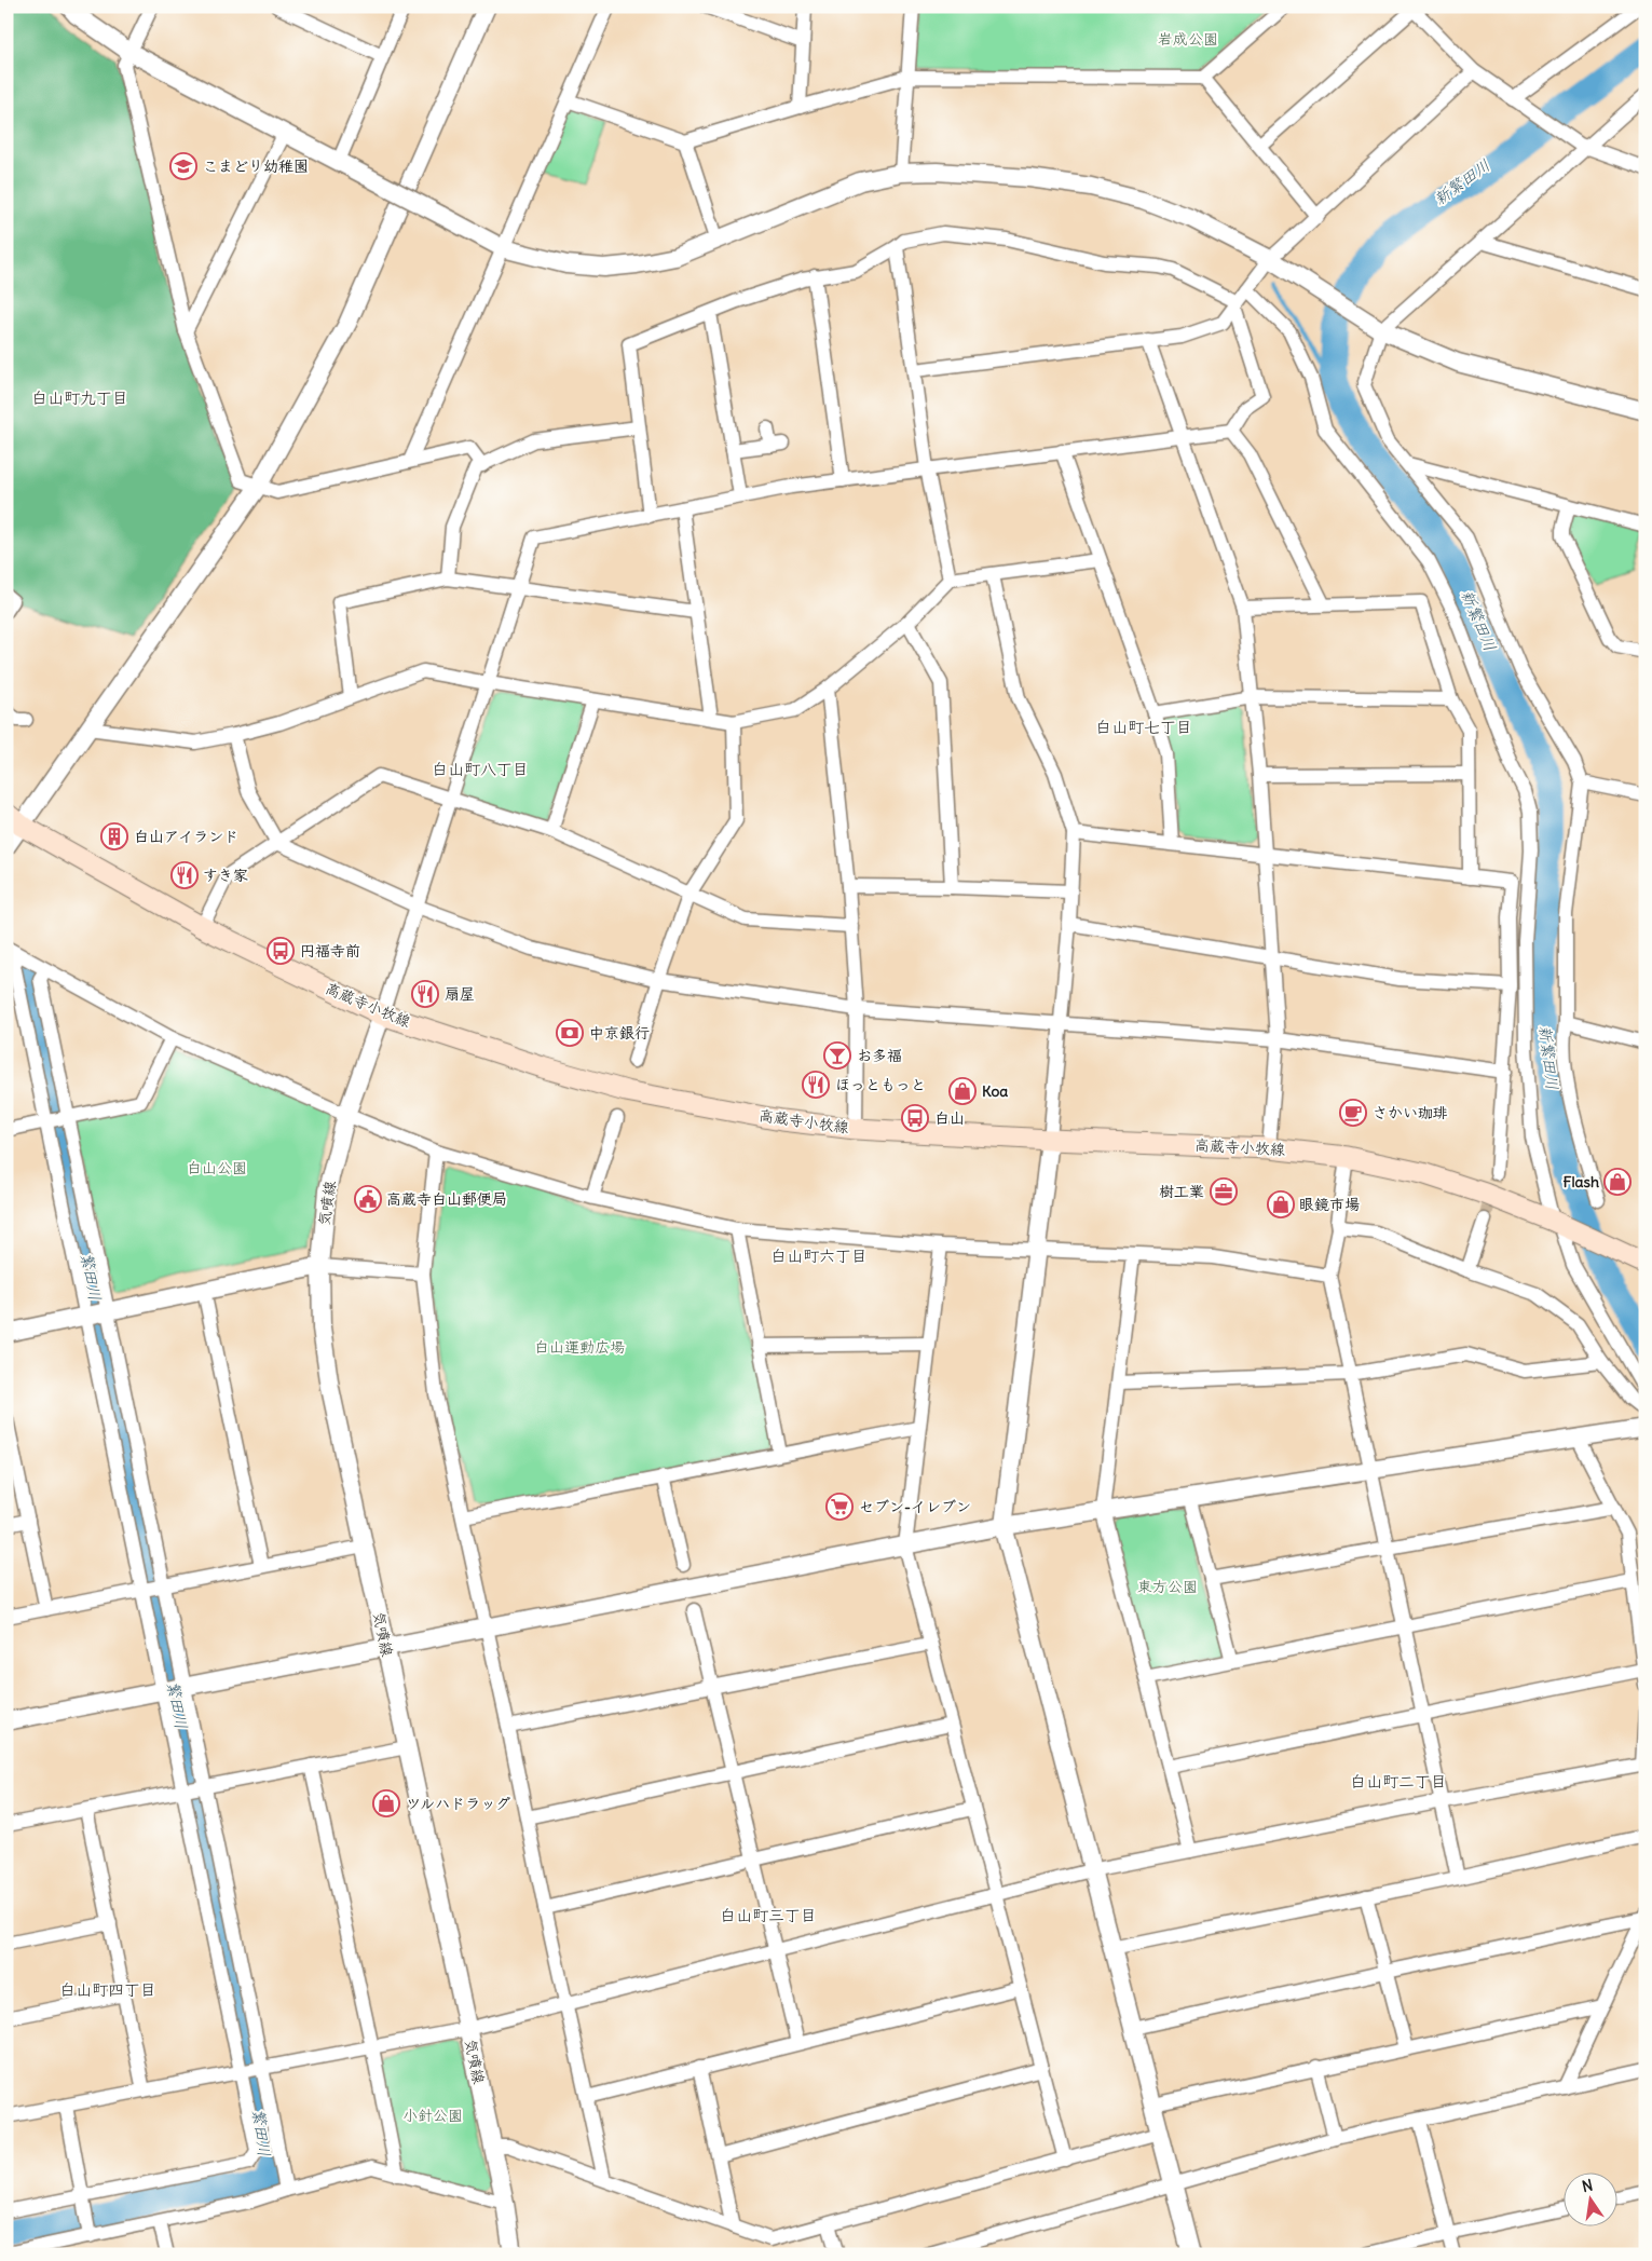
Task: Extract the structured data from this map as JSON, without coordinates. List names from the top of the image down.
{
  "streets": {
    "main road": ["高蔵寺小牧線"],
    "street": ["気噴線"]
  },
  "crossings": [
    ["高蔵寺小牧線", "気噴線"]
  ],
  "districts": [
    "白山町九丁目",
    "白山町七丁目",
    "白山町八丁目",
    "白山町六丁目",
    "白山町二丁目",
    "白山町三丁目",
    "白山町四丁目"
  ],
  "water": ["新繁田川", "繁田川"],
  "parks": [
    "岩成公園",
    "白山公園",
    "白山運動広場",
    "東方公園",
    "小針公園"
  ],
  "places": {
    "school or university": ["こまどり幼稚園"],
    "building": ["白山アイランド"],
    "restaurant": ["すき家", "扇屋", "ほっともっと"],
    "bus stop": ["円福寺前", "白山"],
    "bank": ["中京銀行"],
    "bar": ["お多福"],
    "shop": [
      "Koa",
      "Flash",
      "眼鏡市場",
      "ツルハドラッグ"
    ],
    "cafe": ["さかい珈琲"],
    "office": ["樹工業"],
    "public building": ["高蔵寺白山郵便局"],
    "supermarket": ["セブン-イレブン"]
  },
  "north": "top"
}
